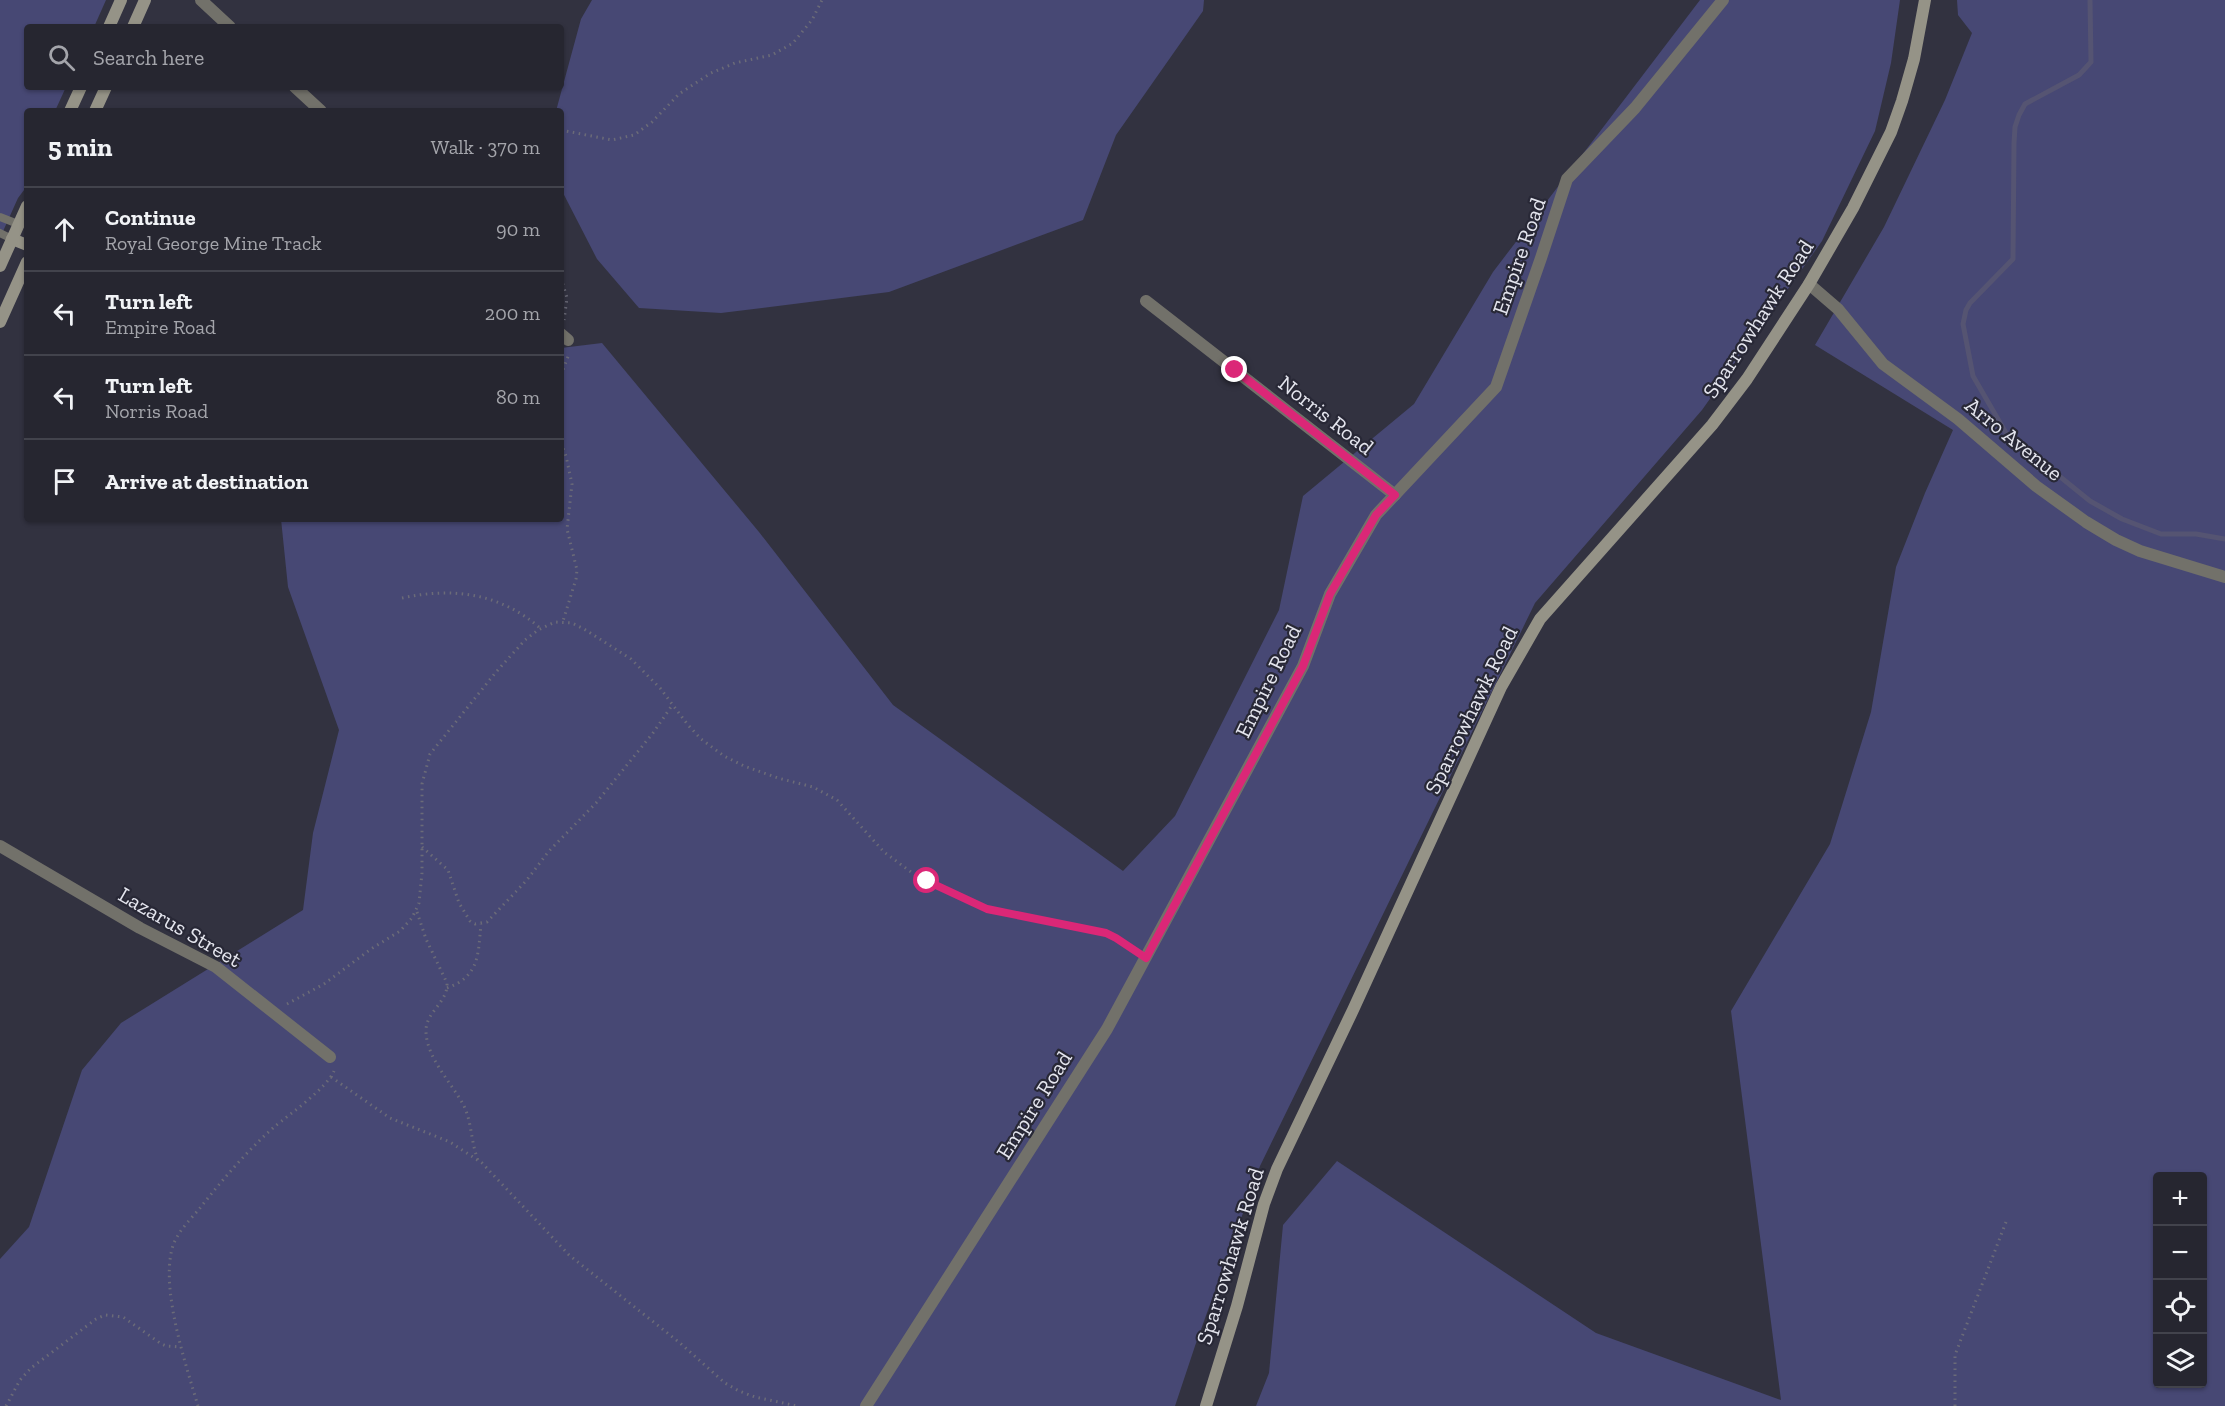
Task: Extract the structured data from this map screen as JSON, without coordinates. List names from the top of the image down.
{
  "streets": {
    "street": [
      "Empire Road",
      "Sparrowhawk Road",
      "Norris Road",
      "Arro Avenue",
      "Lazarus Street"
    ]
  },
  "crossings": [
    ["Empire Road", "Norris Road"],
    ["Sparrowhawk Road", "Arro Avenue"]
  ],
  "page": {
    "search": "Search here",
    "heading": ["5 min", "Walk · 370 m"],
    "list": [
      ["Continue", "Royal George Mine Track", "90 m"],
      ["Turn left", "Empire Road", "200 m"],
      ["Turn left", "Norris Road", "80 m"],
      "Arrive at destination"
    ],
    "map_buttons": ["+", "−"]
  }
}
